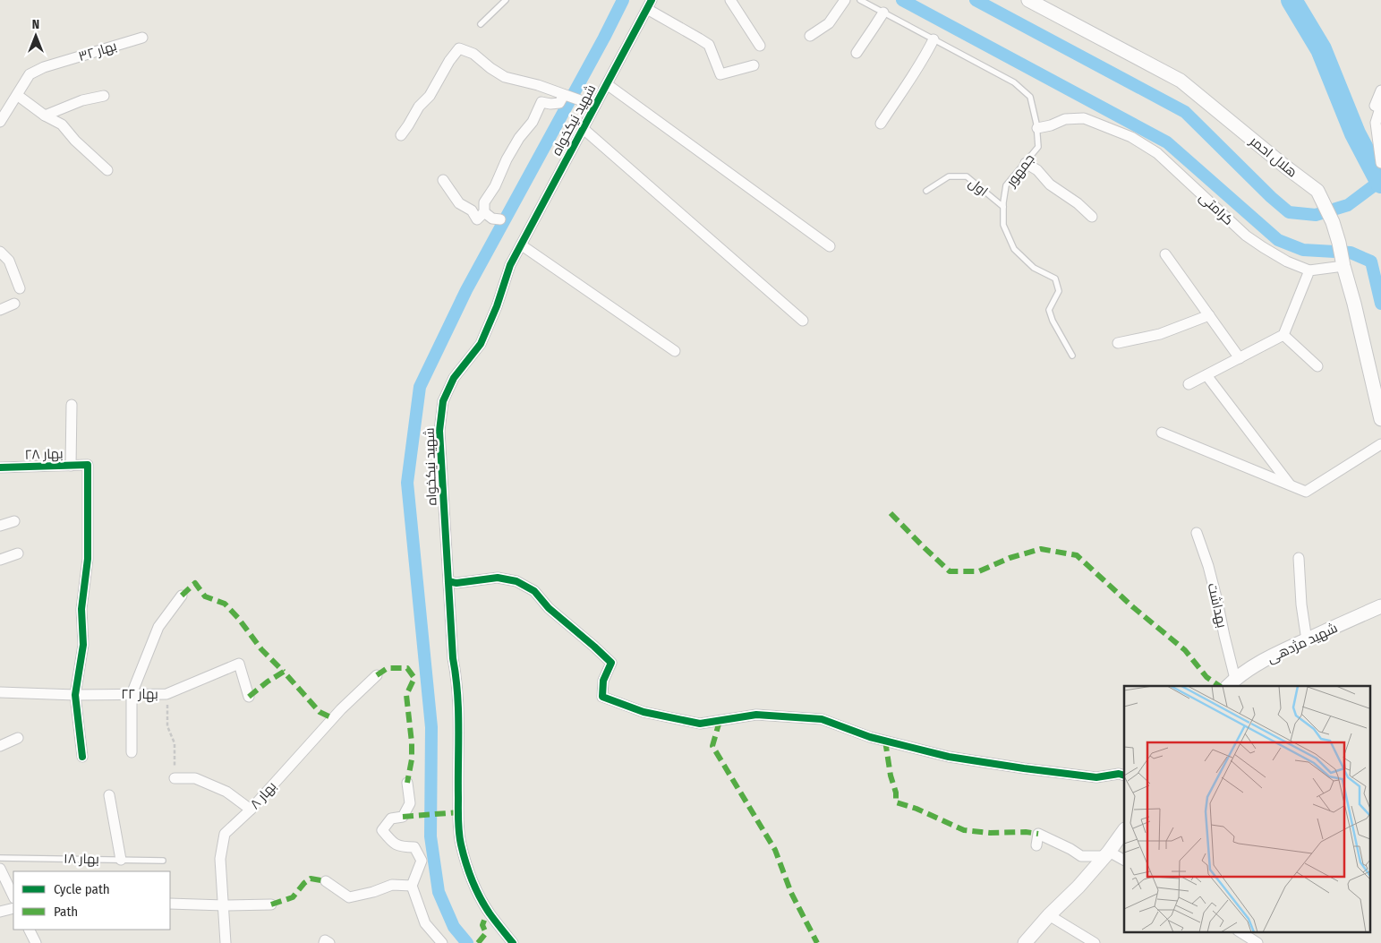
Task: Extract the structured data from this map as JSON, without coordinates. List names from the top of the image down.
{
  "streets": {
    "main road": ["هلال احمر", "شهید مژدهی"],
    "street": [
      "بهار ۳۲",
      "شهید نیکخواه",
      "کرامتی",
      "بهار ۲۸",
      "بهداشت",
      "بهار ۲۲",
      "بهار ۸"
    ],
    "lane": ["جمهور", "اول", "بهار ۱۸"]
  },
  "crossings": [
    ["جمهور", "اول"],
    ["جمهور", "کرامتی"],
    ["بهار ۲۸", "بهار ۲۲"],
    ["بهداشت", "شهید مژدهی"]
  ],
  "legend": ["Cycle path", "Path"],
  "north": "top"
}
